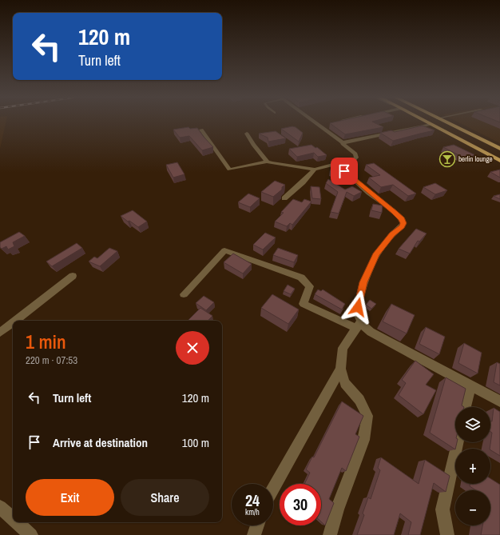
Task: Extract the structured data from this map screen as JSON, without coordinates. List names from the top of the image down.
{
  "places": {
    "bar": ["berlin lounge"]
  },
  "page": {
    "turn": ["120 m", "Turn left"],
    "heading": ["1 min", "220 m · 07:53"],
    "list": [
      {
        "name": "Turn left",
        "value": "120 m"
      },
      {
        "name": "Arrive at destination",
        "value": "100 m"
      }
    ],
    "map_buttons": ["+", "−"],
    "buttons": ["Exit", "Share"],
    "speed": "24 km/h",
    "limit": "30"
  }
}
